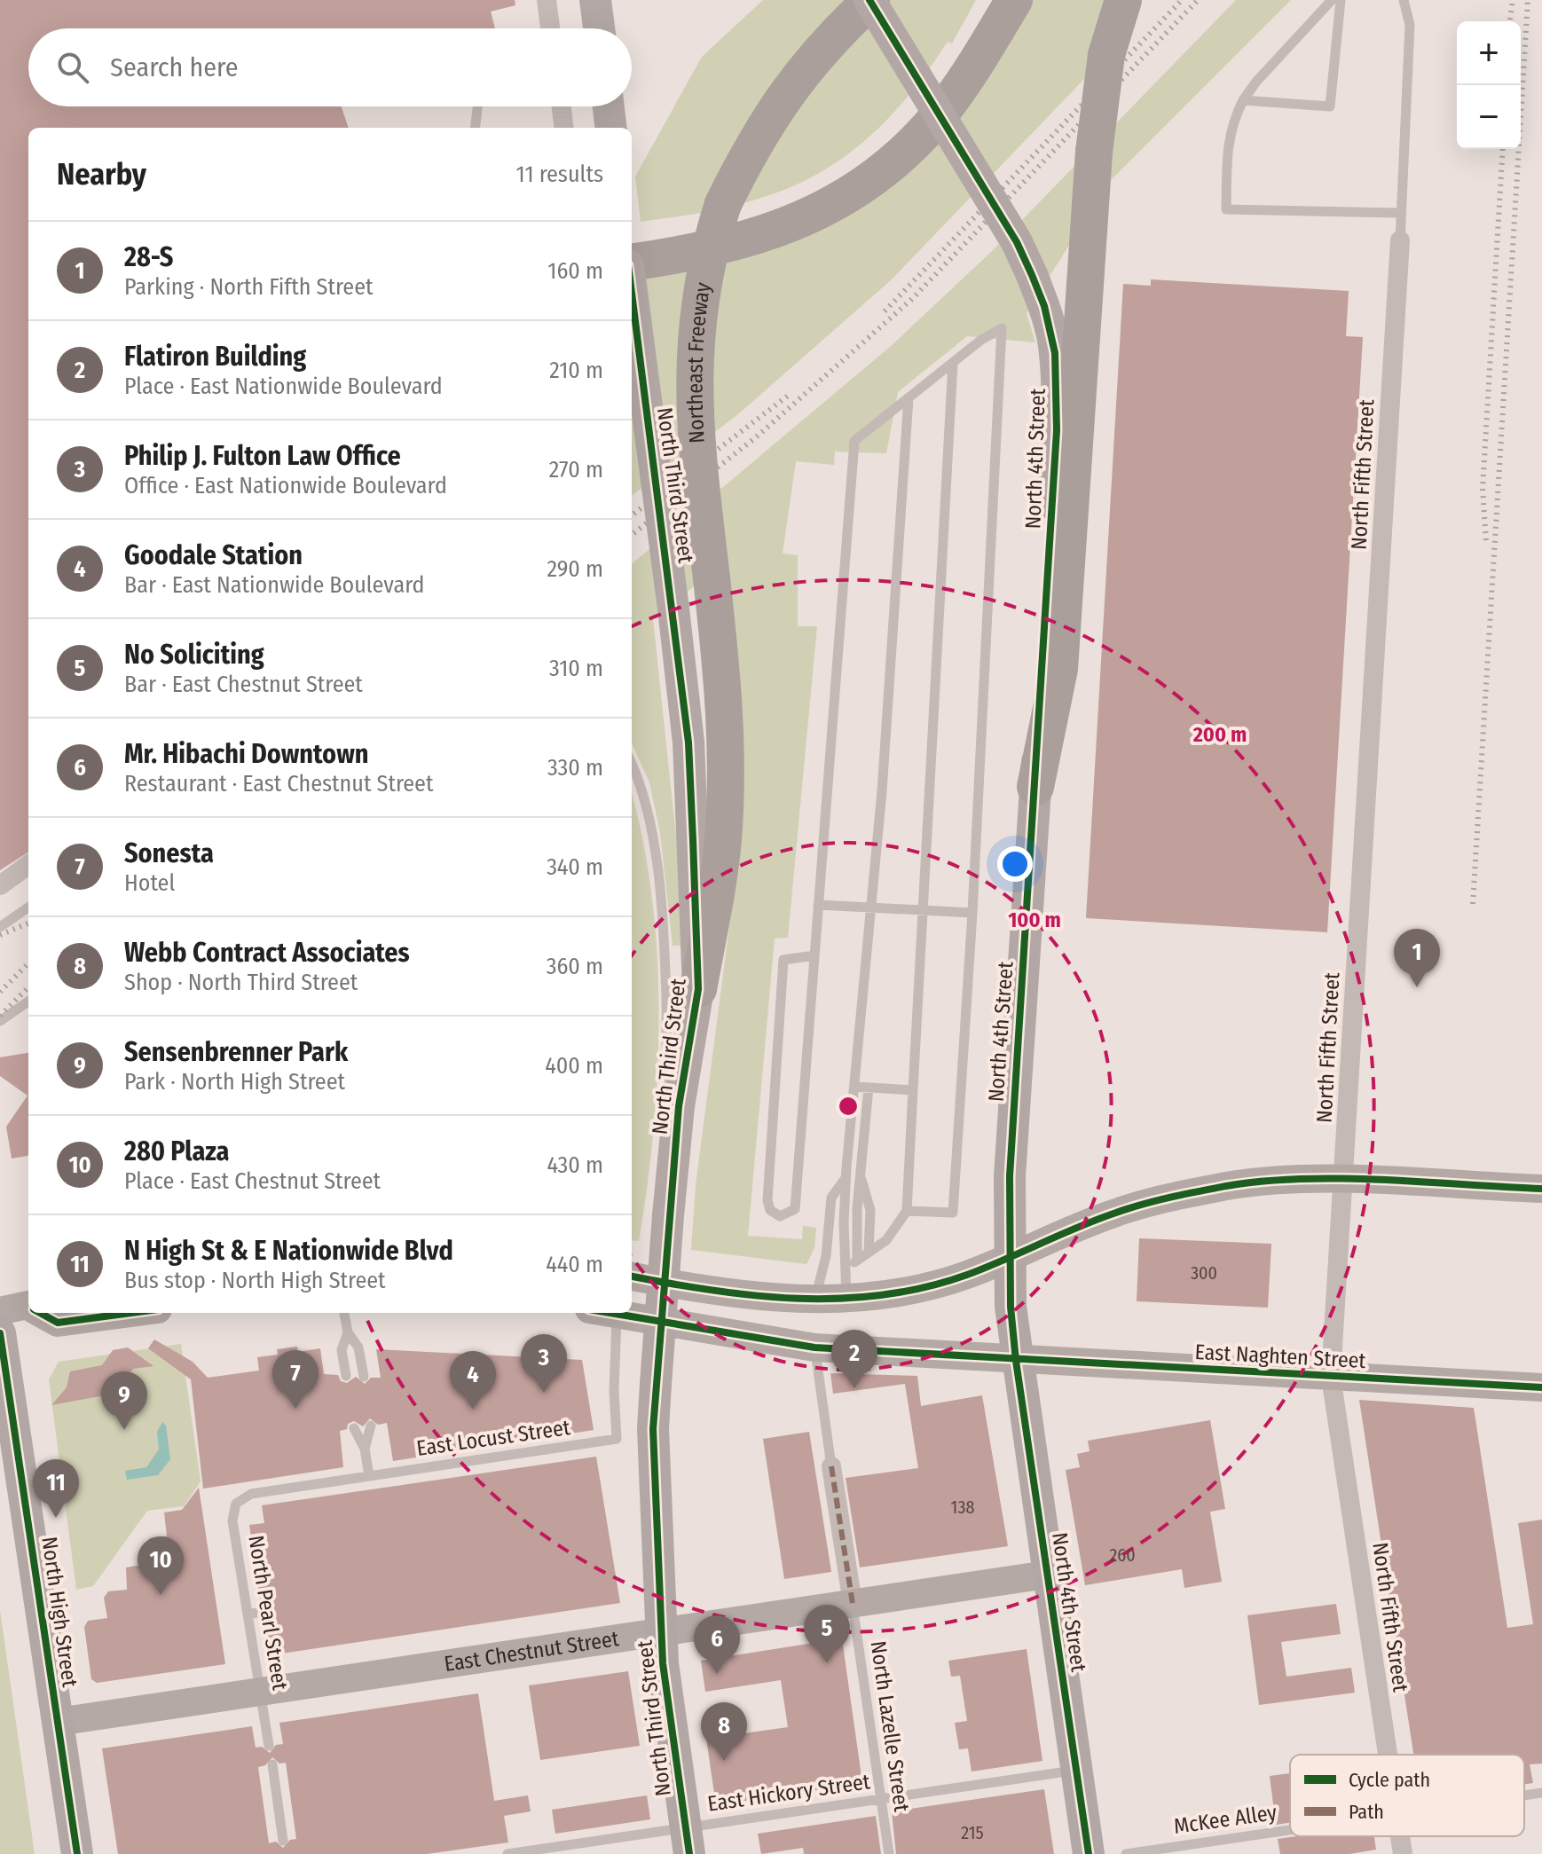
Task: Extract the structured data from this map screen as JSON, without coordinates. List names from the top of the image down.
{
  "streets": {
    "highway": ["Northeast Freeway"],
    "main road": [
      "North 4th Street",
      "North Third Street",
      "East Naghten Street",
      "North High Street",
      "East Chestnut Street"
    ],
    "street": ["North Fifth Street"],
    "lane": [
      "East Locust Street",
      "North Pearl Street",
      "North Lazelle Street",
      "East Hickory Street",
      "McKee Alley"
    ]
  },
  "crossings": [
    ["Northeast Freeway", "North 4th Street"],
    ["Northeast Freeway", "North Third Street"],
    ["North 4th Street", "East Naghten Street"],
    ["North 4th Street", "East Chestnut Street"],
    ["North 4th Street", "East Hickory Street"],
    ["North Fifth Street", "East Naghten Street"],
    ["North Third Street", "East Chestnut Street"],
    ["North Third Street", "East Hickory Street"],
    ["East Naghten Street", "East Locust Street"],
    ["East Locust Street", "North Pearl Street"],
    ["North High Street", "East Chestnut Street"],
    ["North Pearl Street", "East Chestnut Street"],
    ["East Chestnut Street", "North Lazelle Street"],
    ["North Lazelle Street", "East Hickory Street"]
  ],
  "house_numbers": [
    "300",
    "138",
    "260",
    "215"
  ],
  "legend": ["Cycle path", "Path"],
  "page": {
    "map_buttons": ["+", "−"],
    "search": "Search here",
    "heading": ["Nearby", "11 results"],
    "list": [
      {
        "mark": "1",
        "name": "28-S",
        "note": "Parking · North Fifth Street",
        "value": "160 m"
      },
      {
        "mark": "2",
        "name": "Flatiron Building",
        "note": "Place · East Nationwide Boulevard",
        "value": "210 m"
      },
      {
        "mark": "3",
        "name": "Philip J. Fulton Law Office",
        "note": "Office · East Nationwide Boulevard",
        "value": "270 m"
      },
      {
        "mark": "4",
        "name": "Goodale Station",
        "note": "Bar · East Nationwide Boulevard",
        "value": "290 m"
      },
      {
        "mark": "5",
        "name": "No Soliciting",
        "note": "Bar · East Chestnut Street",
        "value": "310 m"
      },
      {
        "mark": "6",
        "name": "Mr. Hibachi Downtown",
        "note": "Restaurant · East Chestnut Street",
        "value": "330 m"
      },
      {
        "mark": "7",
        "name": "Sonesta",
        "note": "Hotel",
        "value": "340 m"
      },
      {
        "mark": "8",
        "name": "Webb Contract Associates",
        "note": "Shop · North Third Street",
        "value": "360 m"
      },
      {
        "mark": "9",
        "name": "Sensenbrenner Park",
        "note": "Park · North High Street",
        "value": "400 m"
      },
      {
        "mark": "10",
        "name": "280 Plaza",
        "note": "Place · East Chestnut Street",
        "value": "430 m"
      },
      {
        "mark": "11",
        "name": "N High St & E Nationwide Blvd",
        "note": "Bus stop · North High Street",
        "value": "440 m"
      }
    ],
    "pins": [
      "1",
      "2",
      "3",
      "7",
      "4",
      "9",
      "11",
      "10",
      "5",
      "6",
      "8"
    ]
  },
  "rings": ["200 m", "100 m"]
}
